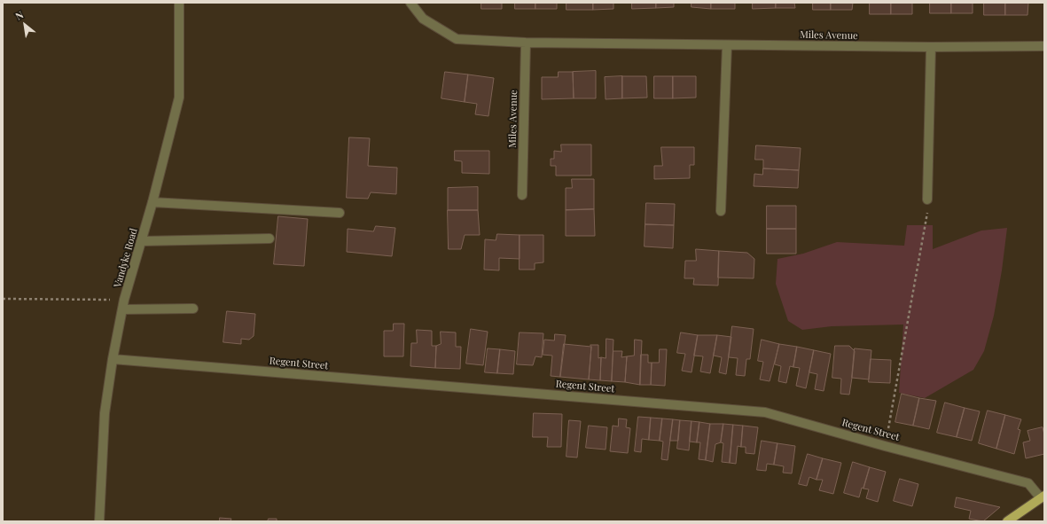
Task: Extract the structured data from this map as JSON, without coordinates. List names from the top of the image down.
{
  "streets": {
    "street": ["Miles Avenue", "Vandyke Road", "Regent Street"]
  },
  "crossings": [
    ["Vandyke Road", "Regent Street"]
  ],
  "north": "top left"
}
